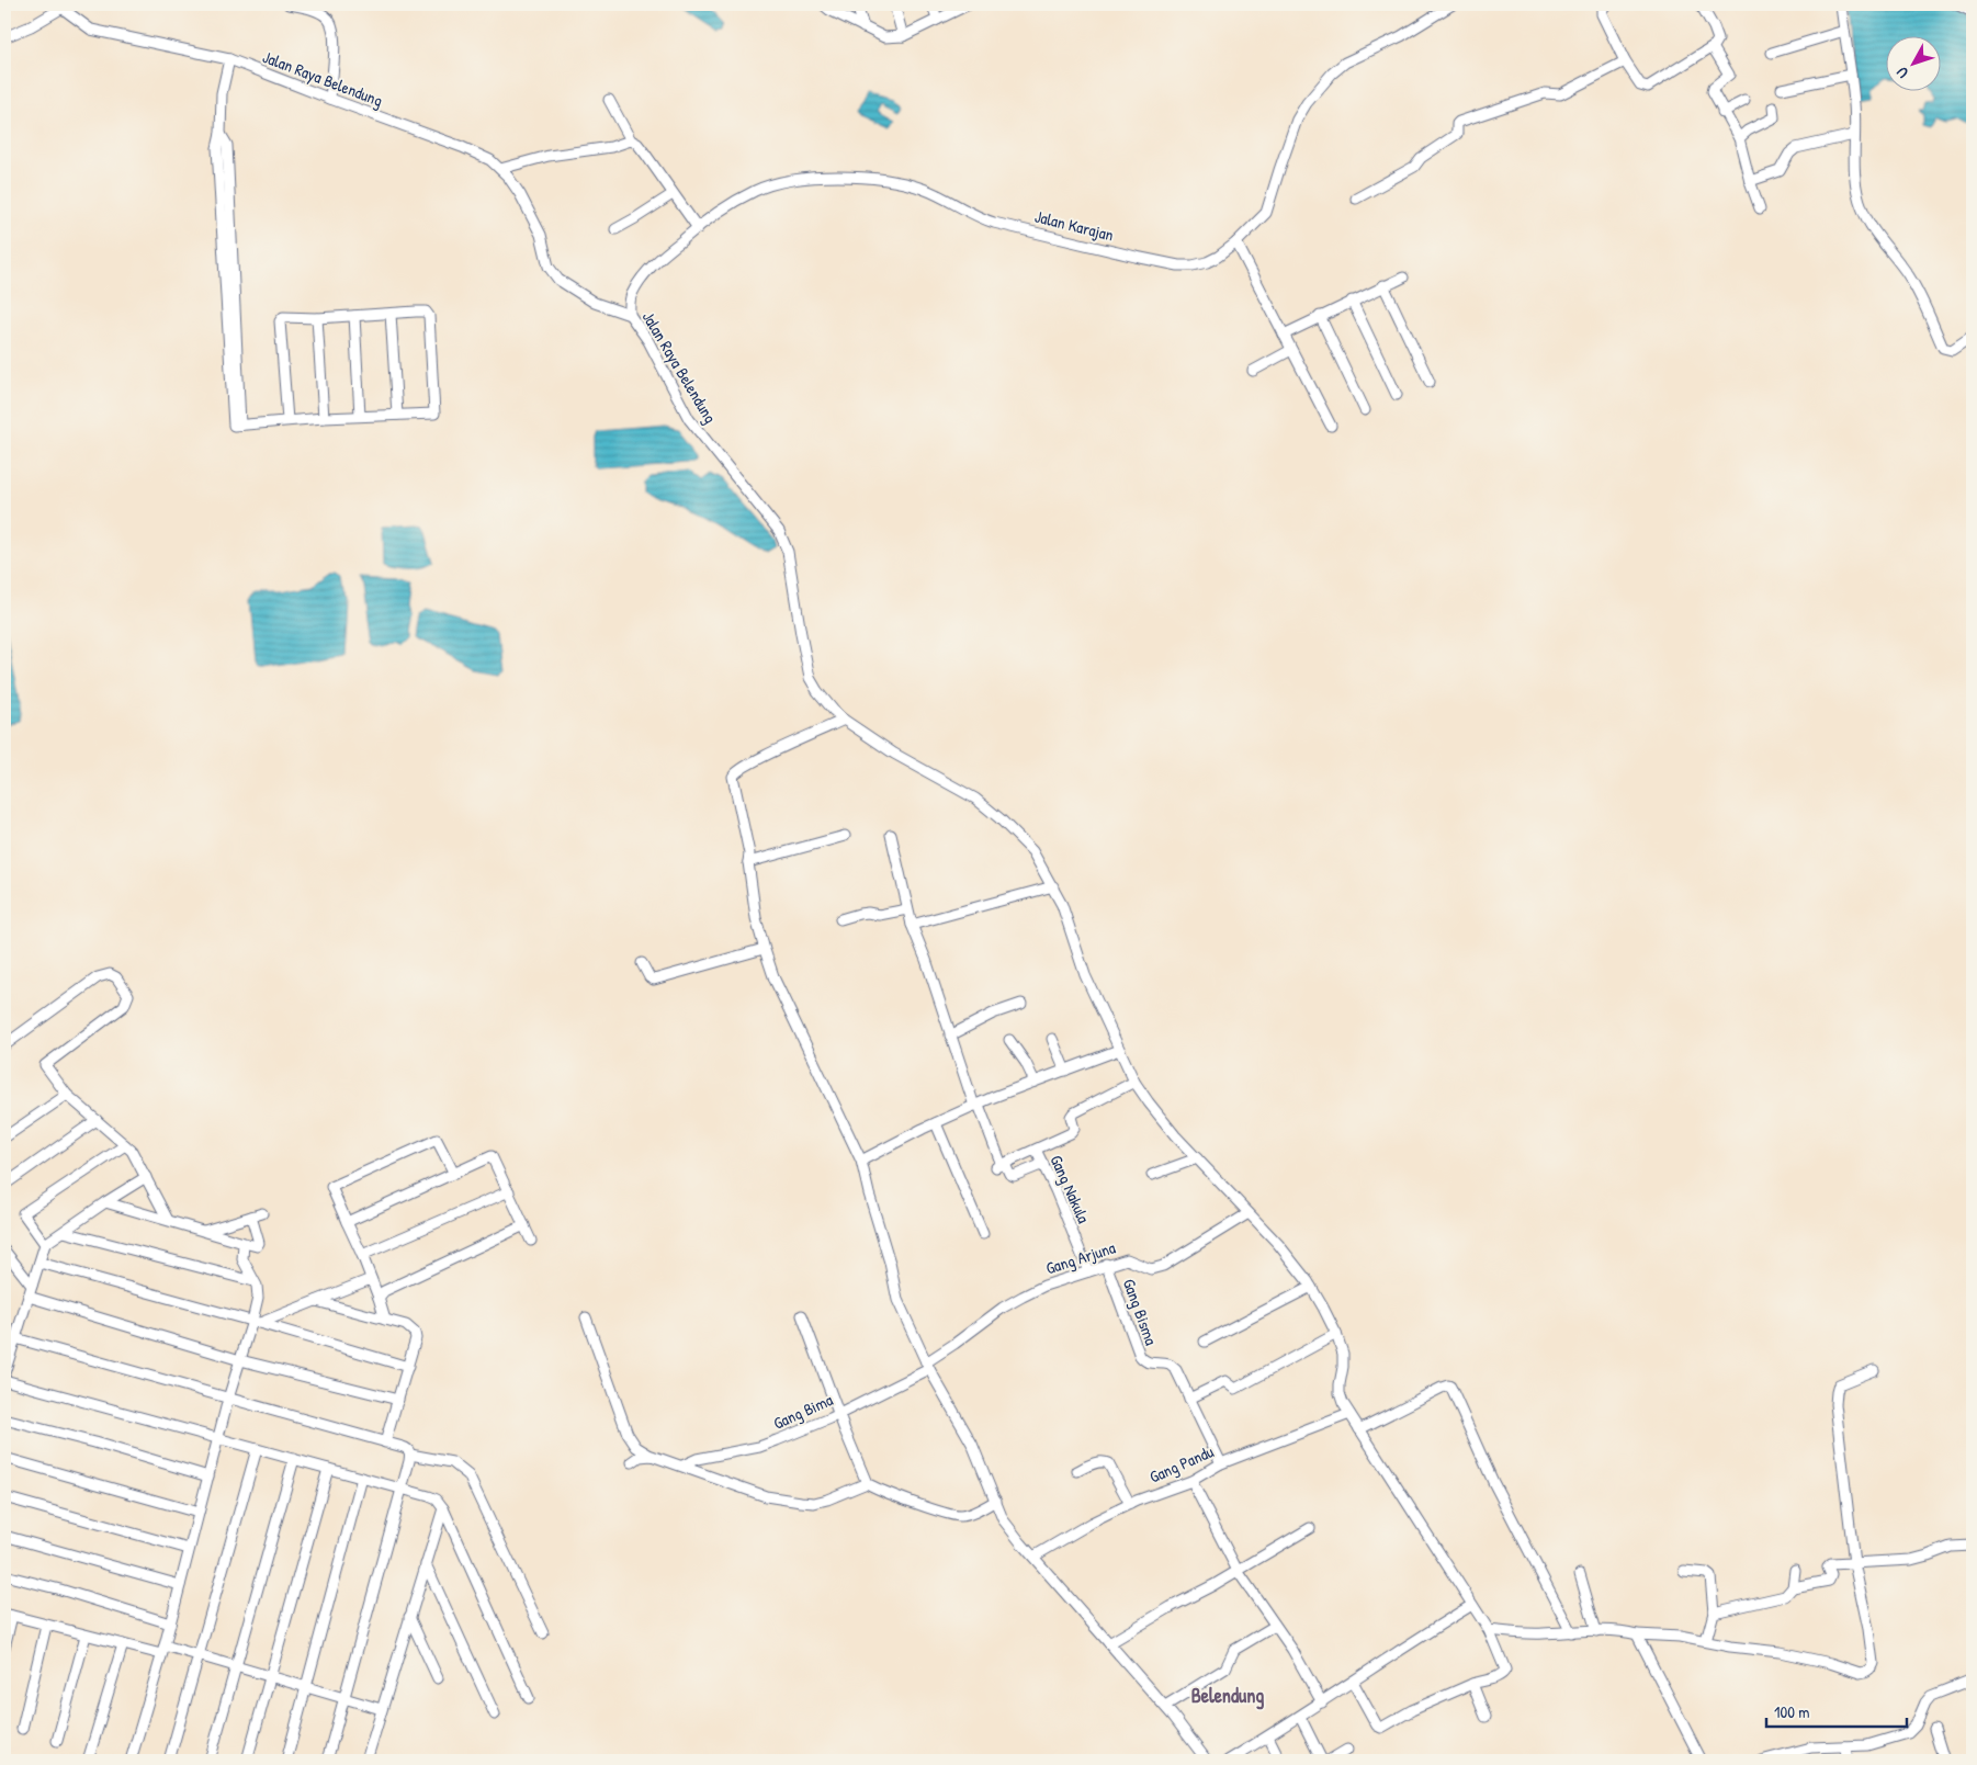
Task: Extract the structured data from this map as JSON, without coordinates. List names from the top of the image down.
{
  "streets": {
    "street": [
      "Jalan Raya Belendung",
      "Jalan Karajan",
      "Gang Nakula",
      "Gang Arjuna",
      "Gang Bisma",
      "Gang Bima",
      "Gang Pandu"
    ]
  },
  "crossings": [
    ["Jalan Raya Belendung", "Jalan Karajan"],
    ["Jalan Raya Belendung", "Gang Arjuna"],
    ["Jalan Raya Belendung", "Gang Pandu"],
    ["Gang Nakula", "Gang Arjuna"],
    ["Gang Arjuna", "Gang Bisma"],
    ["Gang Arjuna", "Gang Bima"],
    ["Gang Bisma", "Gang Pandu"]
  ],
  "districts": ["Belendung"],
  "scale_bar": "100 m",
  "north": "bottom left"
}
